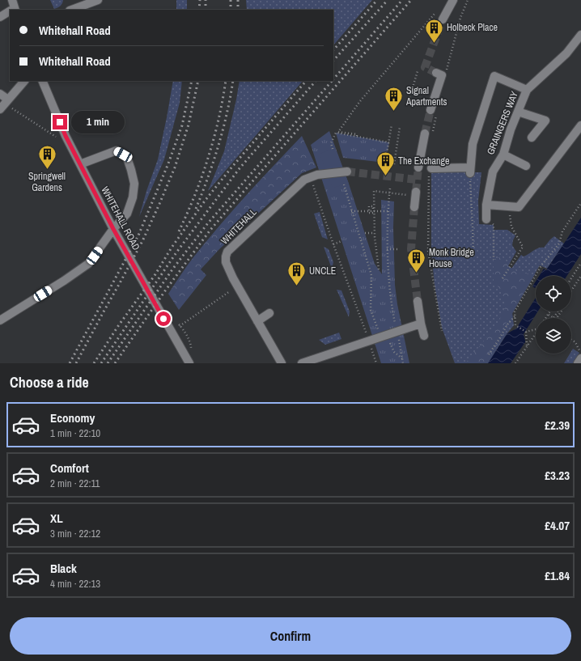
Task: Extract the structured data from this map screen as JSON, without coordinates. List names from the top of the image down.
{
  "streets": {
    "street": ["GRAINGERS WAY", "WHITEHALL ROAD", "WHITEHALL"]
  },
  "places": {
    "building": [
      "Holbeck Place",
      "Signal Apartments",
      "Springwell Gardens",
      "The Exchange",
      "Monk Bridge House",
      "UNCLE"
    ]
  },
  "page": {
    "banner": ["Whitehall Road", "Whitehall Road"],
    "bubble": "1 min",
    "heading": "Choose a ride",
    "list": [
      {
        "name": "Economy",
        "note": "1 min · 22:10",
        "value": "£2.39"
      },
      {
        "name": "Comfort",
        "note": "2 min · 22:11",
        "value": "£3.23"
      },
      {
        "name": "XL",
        "note": "3 min · 22:12",
        "value": "£4.07"
      },
      {
        "name": "Black",
        "note": "4 min · 22:13",
        "value": "£1.84"
      }
    ],
    "buttons": "Confirm"
  }
}
